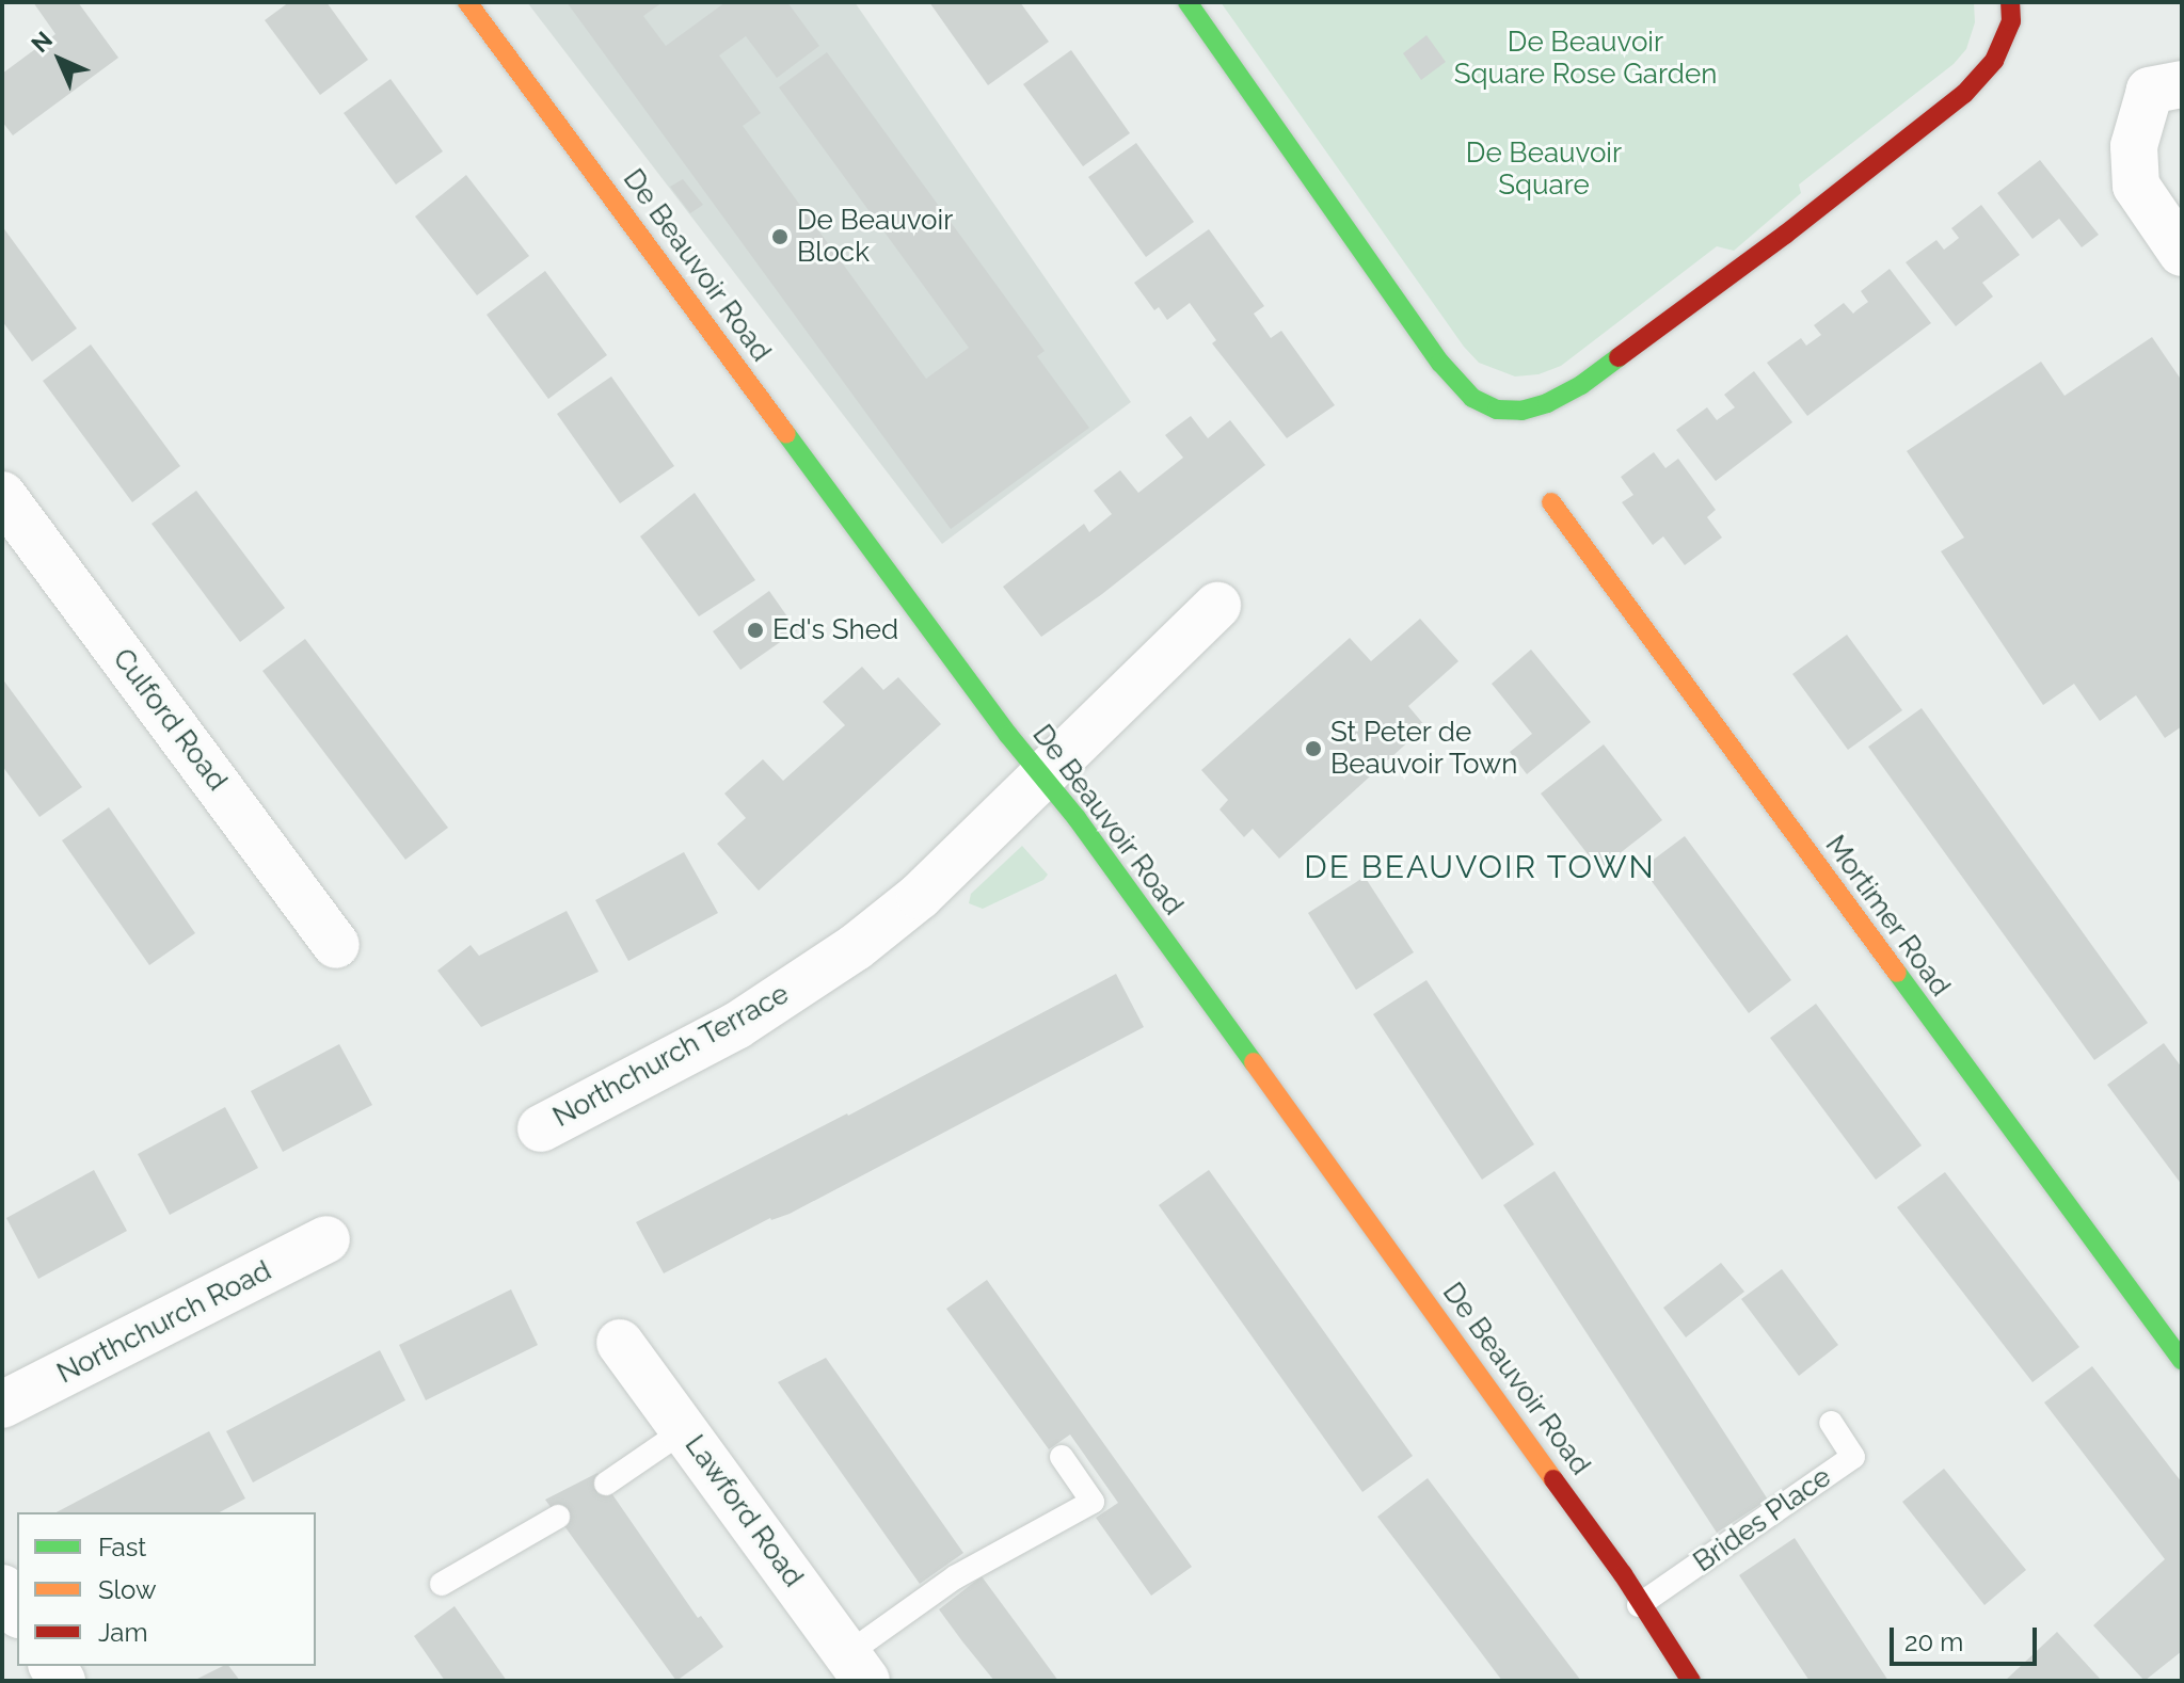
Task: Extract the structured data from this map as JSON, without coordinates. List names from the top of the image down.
{
  "streets": {
    "street": [
      "De Beauvoir Road",
      "Culford Road",
      "Mortimer Road",
      "Northchurch Terrace",
      "Northchurch Road",
      "Lawford Road"
    ],
    "lane": ["Brides Place"]
  },
  "crossings": [
    ["De Beauvoir Road", "Northchurch Terrace"],
    ["De Beauvoir Road", "Brides Place"]
  ],
  "districts": ["DE BEAUVOIR TOWN"],
  "parks": ["De Beauvoir Square Rose Garden", "De Beauvoir Square"],
  "places": ["De Beauvoir Block", "Ed's Shed", "St Peter de Beauvoir Town"],
  "legend": ["Fast", "Slow", "Jam"],
  "scale_bar": "20 m",
  "north": "top left"
}
